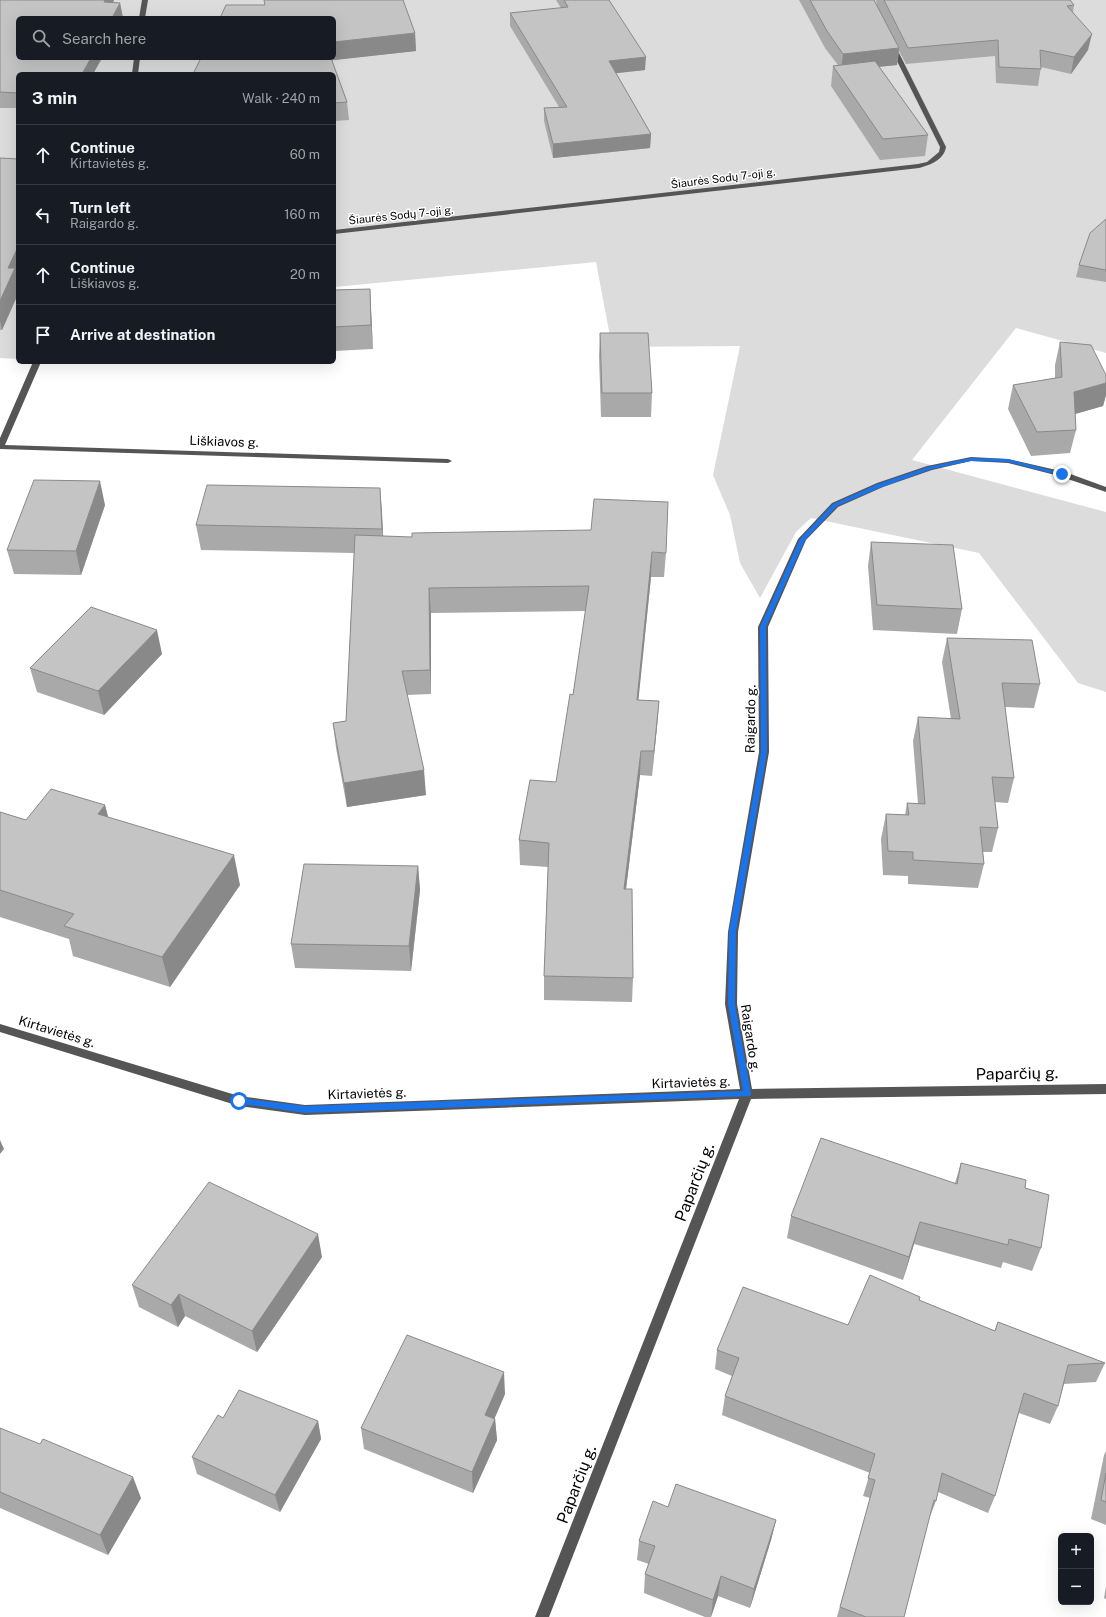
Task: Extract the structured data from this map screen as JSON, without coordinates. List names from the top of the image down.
{
  "streets": {
    "street": [
      "Šiaurės Sodų 7-oji g.",
      "Liškiavos g.",
      "Raigardo g.",
      "Kirtavietės g.",
      "Paparčių g."
    ]
  },
  "crossings": [
    ["Raigardo g.", "Kirtavietės g."],
    ["Raigardo g.", "Paparčių g."],
    ["Kirtavietės g.", "Paparčių g."]
  ],
  "page": {
    "search": "Search here",
    "heading": ["3 min", "Walk · 240 m"],
    "list": [
      ["Continue", "Kirtavietės g.", "60 m"],
      ["Turn left", "Raigardo g.", "160 m"],
      ["Continue", "Liškiavos g.", "20 m"],
      "Arrive at destination"
    ],
    "map_buttons": ["+", "−"]
  }
}
